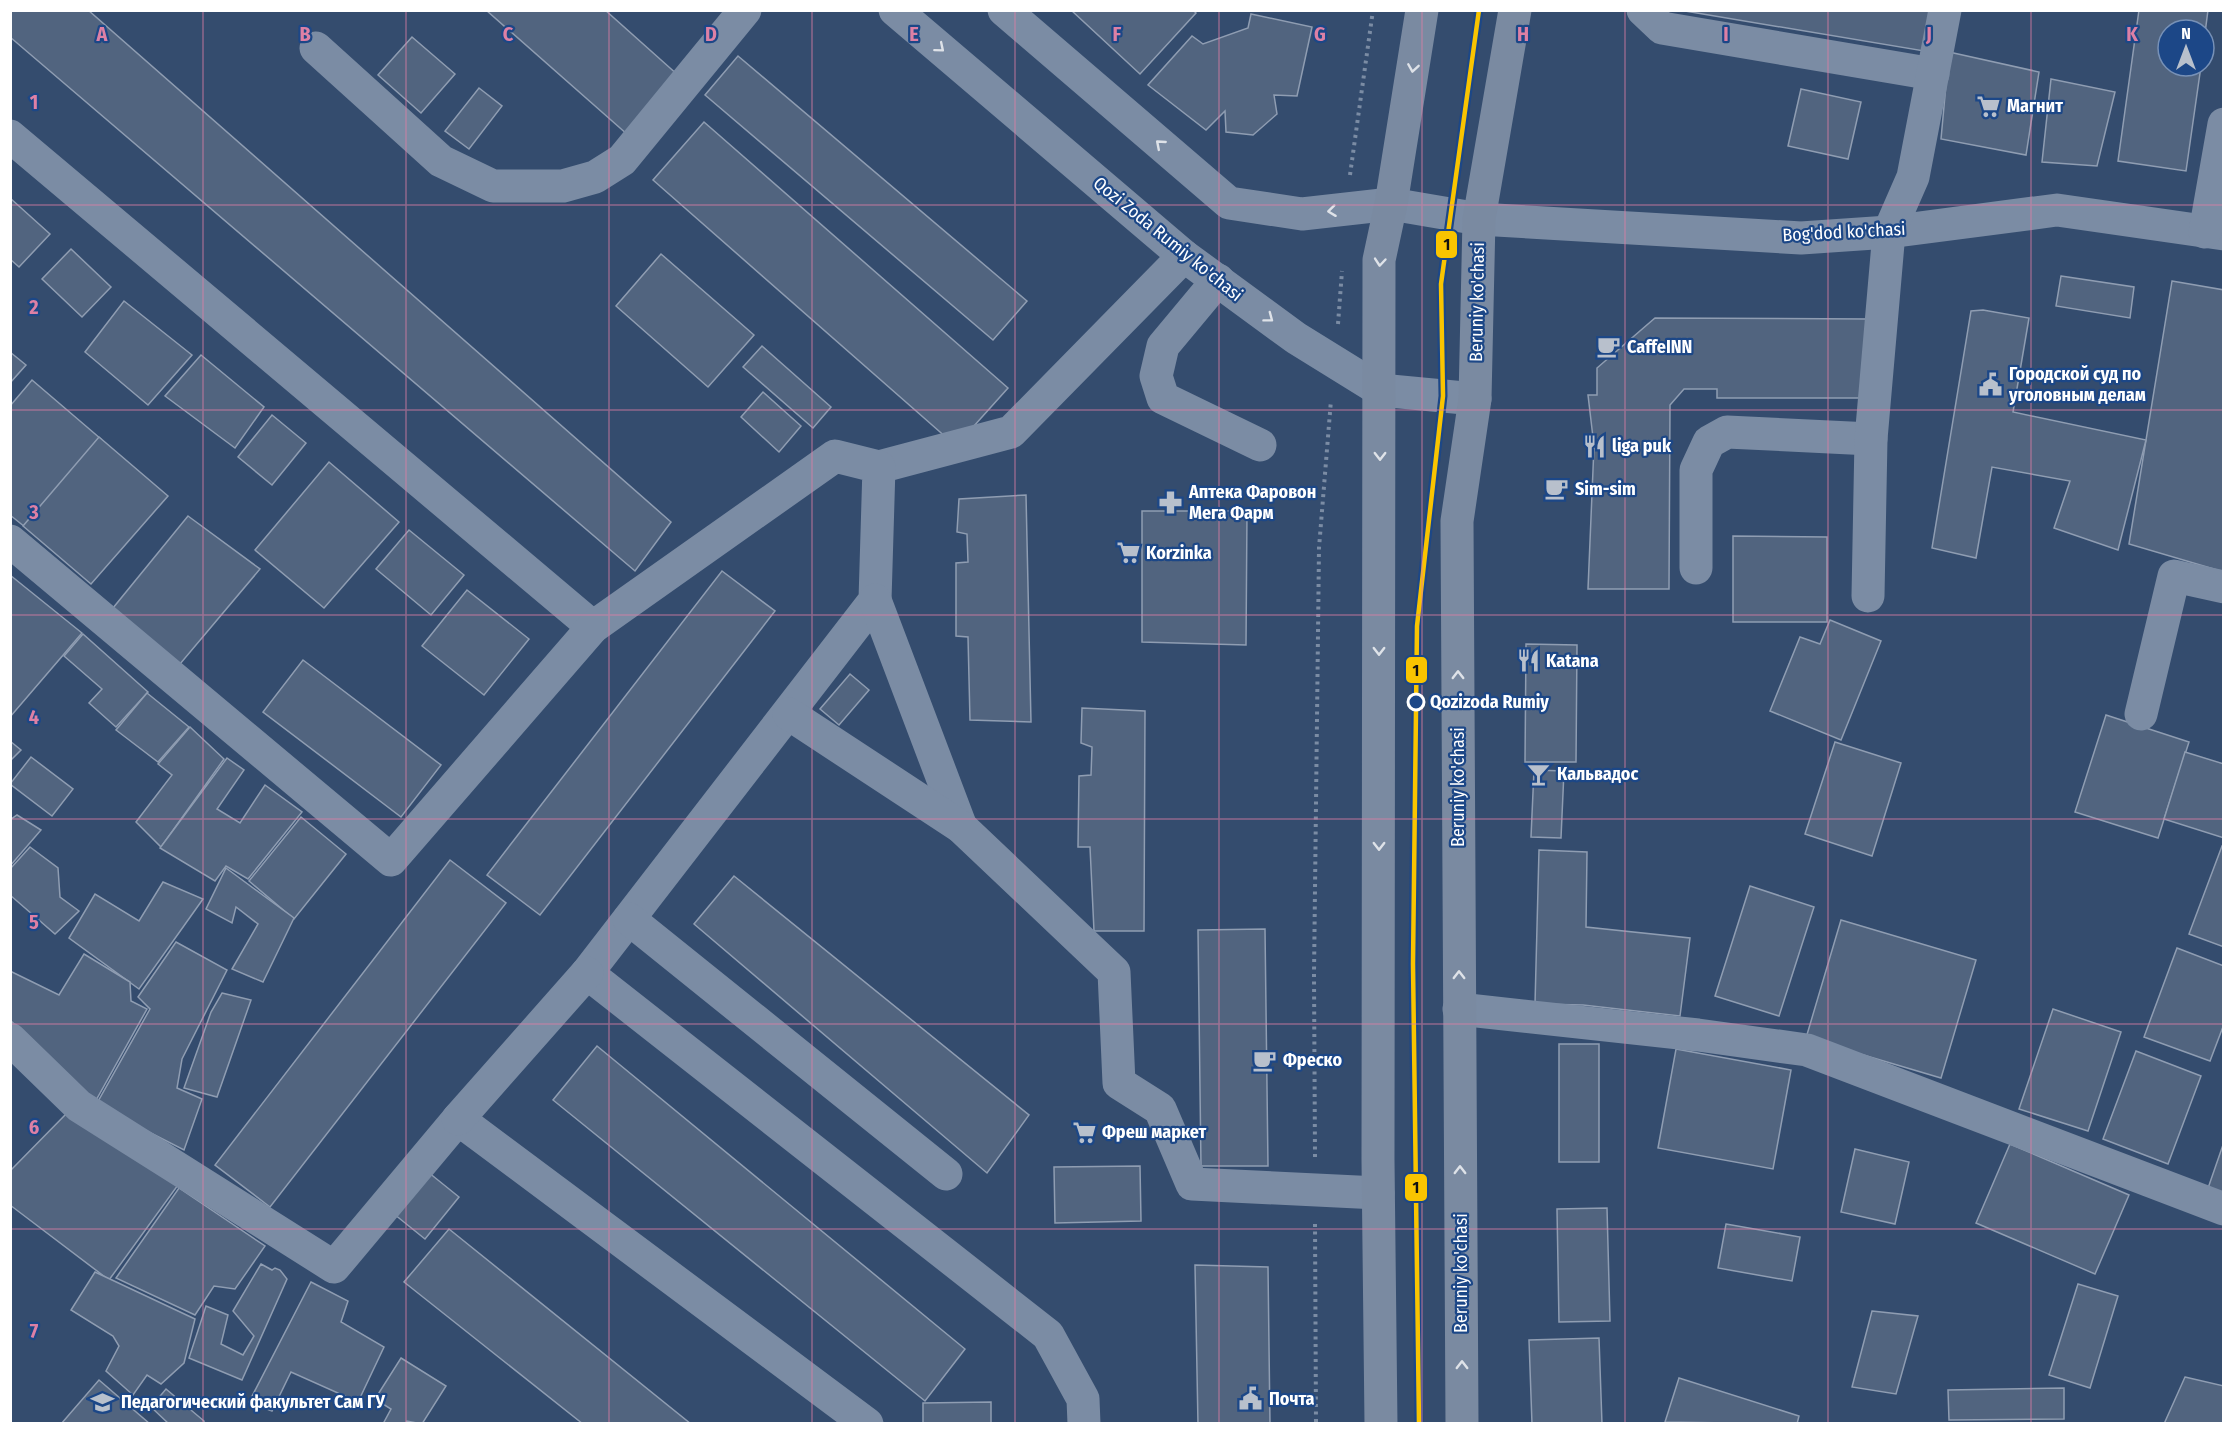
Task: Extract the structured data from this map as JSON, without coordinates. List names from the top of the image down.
{
  "streets": {
    "main road": ["Beruniy ko'chasi"],
    "street": ["Bog'dod ko'chasi", "Qozi Zoda Rumiy ko'chasi"]
  },
  "crossings": [
    ["Bog'dod ko'chasi", "Beruniy ko'chasi"],
    ["Qozi Zoda Rumiy ko'chasi", "Beruniy ko'chasi"]
  ],
  "places": {
    "supermarket": ["Магнит", "Korzinka", "Фреш маркет"],
    "cafe": ["CaffeINN", "Sim-sim", "Фреско"],
    "public building": ["Городской суд по уголовным делам", "Почта"],
    "restaurant": ["liga puk", "Katana"],
    "pharmacy": ["Аптека Фаровон Мега Фарм"],
    "other": ["Qozizoda Rumiy"],
    "bar": ["Кальвадос"],
    "school or university": ["Педагогический факультет Сам ГУ"]
  },
  "lines": ["transit line 1"],
  "north": "top",
  "grid": {
    "columns": [
      "A",
      "B",
      "C",
      "D",
      "E",
      "F",
      "G",
      "H",
      "I",
      "J",
      "K"
    ],
    "rows": [
      "1",
      "2",
      "3",
      "4",
      "5",
      "6",
      "7"
    ]
  }
}
